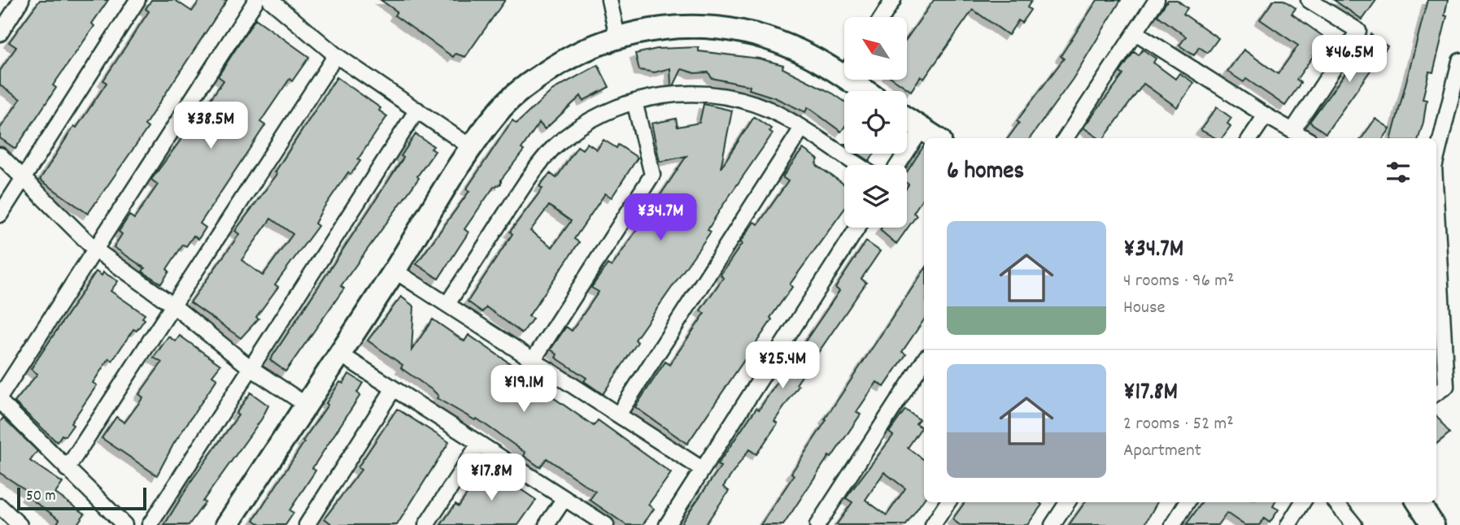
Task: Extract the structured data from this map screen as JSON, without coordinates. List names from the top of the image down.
{
  "scale_bar": "50 m",
  "north": "top left",
  "page": {
    "price": [
      "¥46.5M",
      "¥38.5M",
      "¥34.7M",
      "¥25.4M",
      "¥19.1M",
      "¥17.8M"
    ],
    "heading": "6 homes",
    "list": [
      {
        "name": "¥34.7M",
        "note": "4 rooms · 96 m² · House"
      },
      {
        "name": "¥17.8M",
        "note": "2 rooms · 52 m² · Apartment"
      }
    ],
    "scale": "50 m"
  }
}
